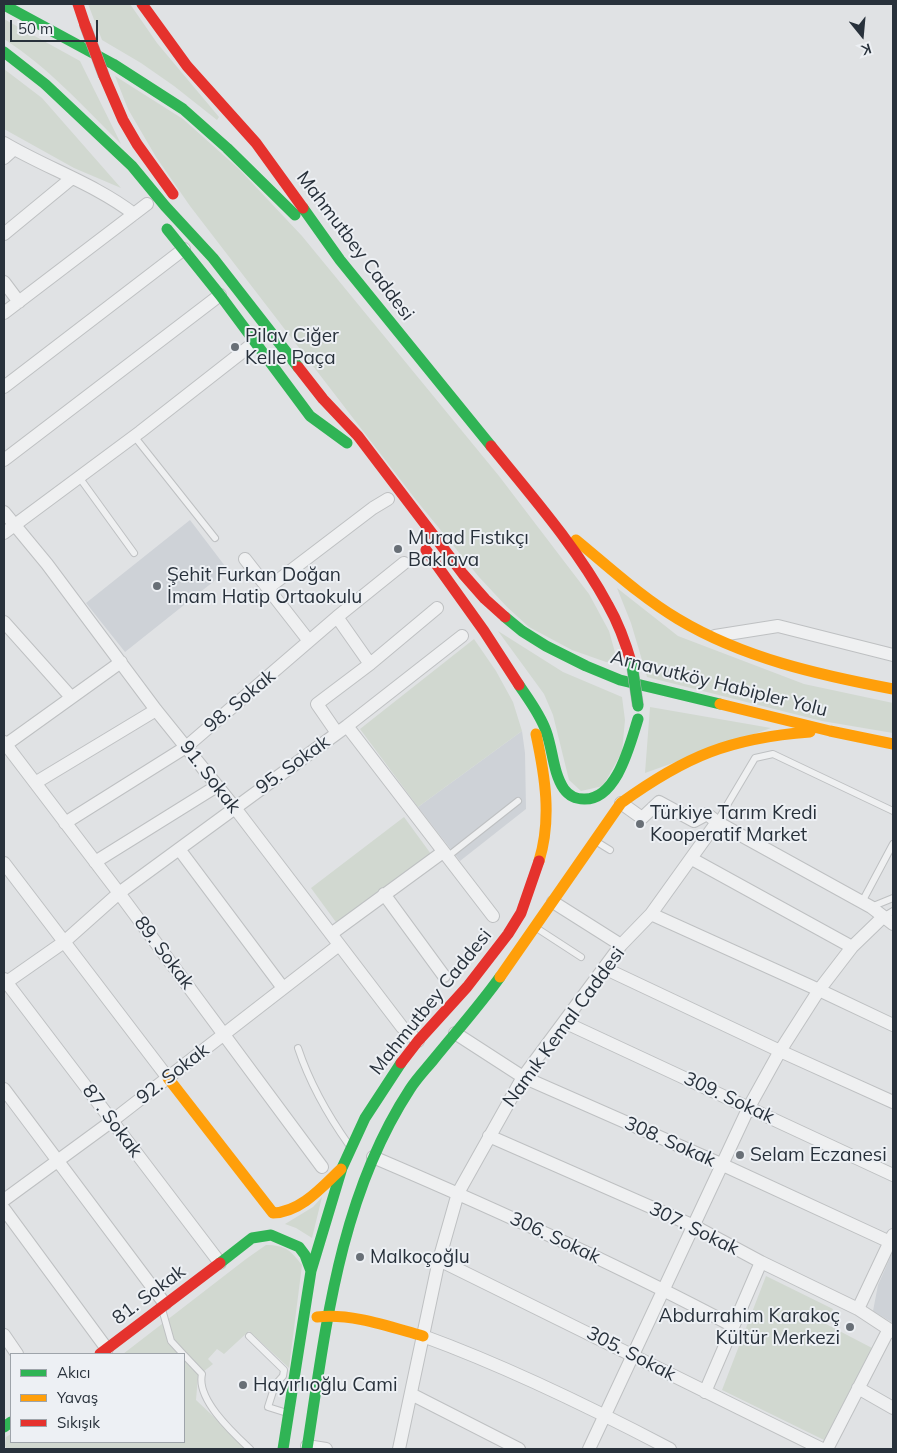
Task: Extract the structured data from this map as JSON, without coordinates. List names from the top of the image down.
{
  "streets": {
    "main road": ["Mahmutbey Caddesi", "Arnavutköy Habipler Yolu", "81. Sokak"],
    "street": [
      "98. Sokak",
      "95. Sokak",
      "91. Sokak",
      "89. Sokak",
      "Namık Kemal Caddesi",
      "92. Sokak",
      "309. Sokak",
      "87. Sokak",
      "308. Sokak",
      "307. Sokak",
      "306. Sokak",
      "305. Sokak"
    ]
  },
  "crossings": [
    ["Mahmutbey Caddesi", "Arnavutköy Habipler Yolu"],
    ["Mahmutbey Caddesi", "91. Sokak"],
    ["Mahmutbey Caddesi", "308. Sokak"],
    ["Mahmutbey Caddesi", "306. Sokak"],
    ["Mahmutbey Caddesi", "81. Sokak"],
    ["98. Sokak", "91. Sokak"],
    ["98. Sokak", "89. Sokak"],
    ["95. Sokak", "91. Sokak"],
    ["95. Sokak", "89. Sokak"],
    ["95. Sokak", "87. Sokak"],
    ["91. Sokak", "92. Sokak"],
    ["89. Sokak", "92. Sokak"],
    ["Namık Kemal Caddesi", "309. Sokak"],
    ["Namık Kemal Caddesi", "308. Sokak"],
    ["Namık Kemal Caddesi", "307. Sokak"],
    ["Namık Kemal Caddesi", "306. Sokak"],
    ["Namık Kemal Caddesi", "305. Sokak"],
    ["92. Sokak", "87. Sokak"],
    ["87. Sokak", "81. Sokak"]
  ],
  "places": [
    "Pilav Ciğer Kelle Paça",
    "Murad Fıstıkçı Baklava",
    "Şehit Furkan Doğan İmam Hatip Ortaokulu",
    "Türkiye Tarım Kredi Kooperatif Market",
    "Selam Eczanesi",
    "Malkoçoğlu",
    "Abdurrahim Karakoç Kültür Merkezi",
    "Hayırlıoğlu Cami"
  ],
  "legend": ["Akıcı", "Yavaş", "Sıkışık"],
  "scale_bar": "50 m",
  "north": "bottom"
}
